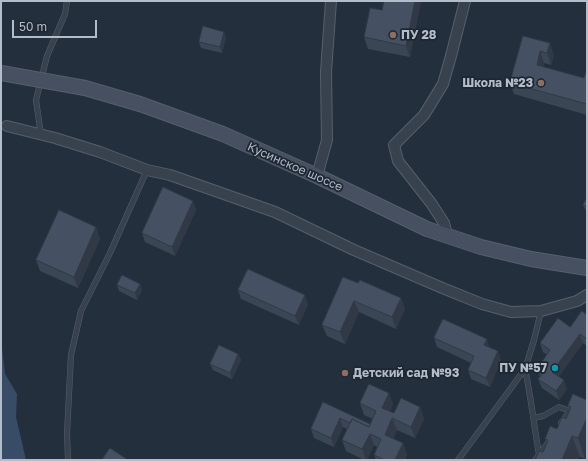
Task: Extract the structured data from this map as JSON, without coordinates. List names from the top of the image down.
{
  "streets": {
    "main road": ["Кусинское шоссе"]
  },
  "places": [
    "ПУ 28",
    "Школа №23",
    "ПУ №57",
    "Детский сад №93"
  ],
  "scale_bar": "50 m"
}
